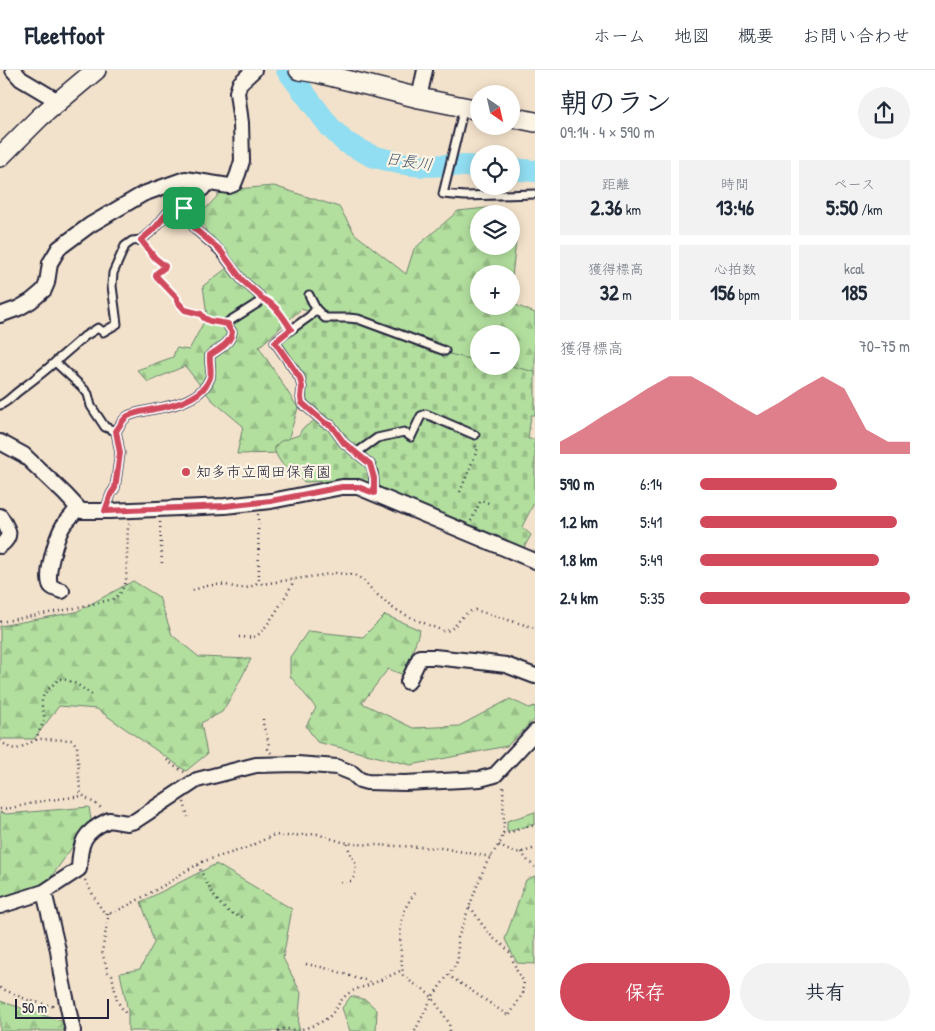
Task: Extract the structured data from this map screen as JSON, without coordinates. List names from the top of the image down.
{
  "water": ["日長川"],
  "places": ["知多市立岡田保育園"],
  "scale_bar": "50 m",
  "north": "bottom right",
  "page": {
    "header": "Fleetfoot",
    "nav": [
      "ホーム",
      "地図",
      "概要",
      "お問い合わせ"
    ],
    "heading": ["朝のラン", "09:14 · 4 × 590 m"],
    "map_buttons": ["+", "−"],
    "stats": [
      ["距離", "2.36 km"],
      ["時間", "13:46"],
      ["ペース", "5:50 /km"],
      ["獲得標高", "32 m"],
      ["心拍数", "156 bpm"],
      ["kcal", "185"]
    ],
    "chart": ["獲得標高", "70–75 m"],
    "list": [
      {
        "name": "590 m",
        "note": "6:14"
      },
      {
        "name": "1.2 km",
        "note": "5:41"
      },
      {
        "name": "1.8 km",
        "note": "5:49"
      },
      {
        "name": "2.4 km",
        "note": "5:35"
      }
    ],
    "buttons": ["保存", "共有"],
    "scale": "50 m"
  }
}
